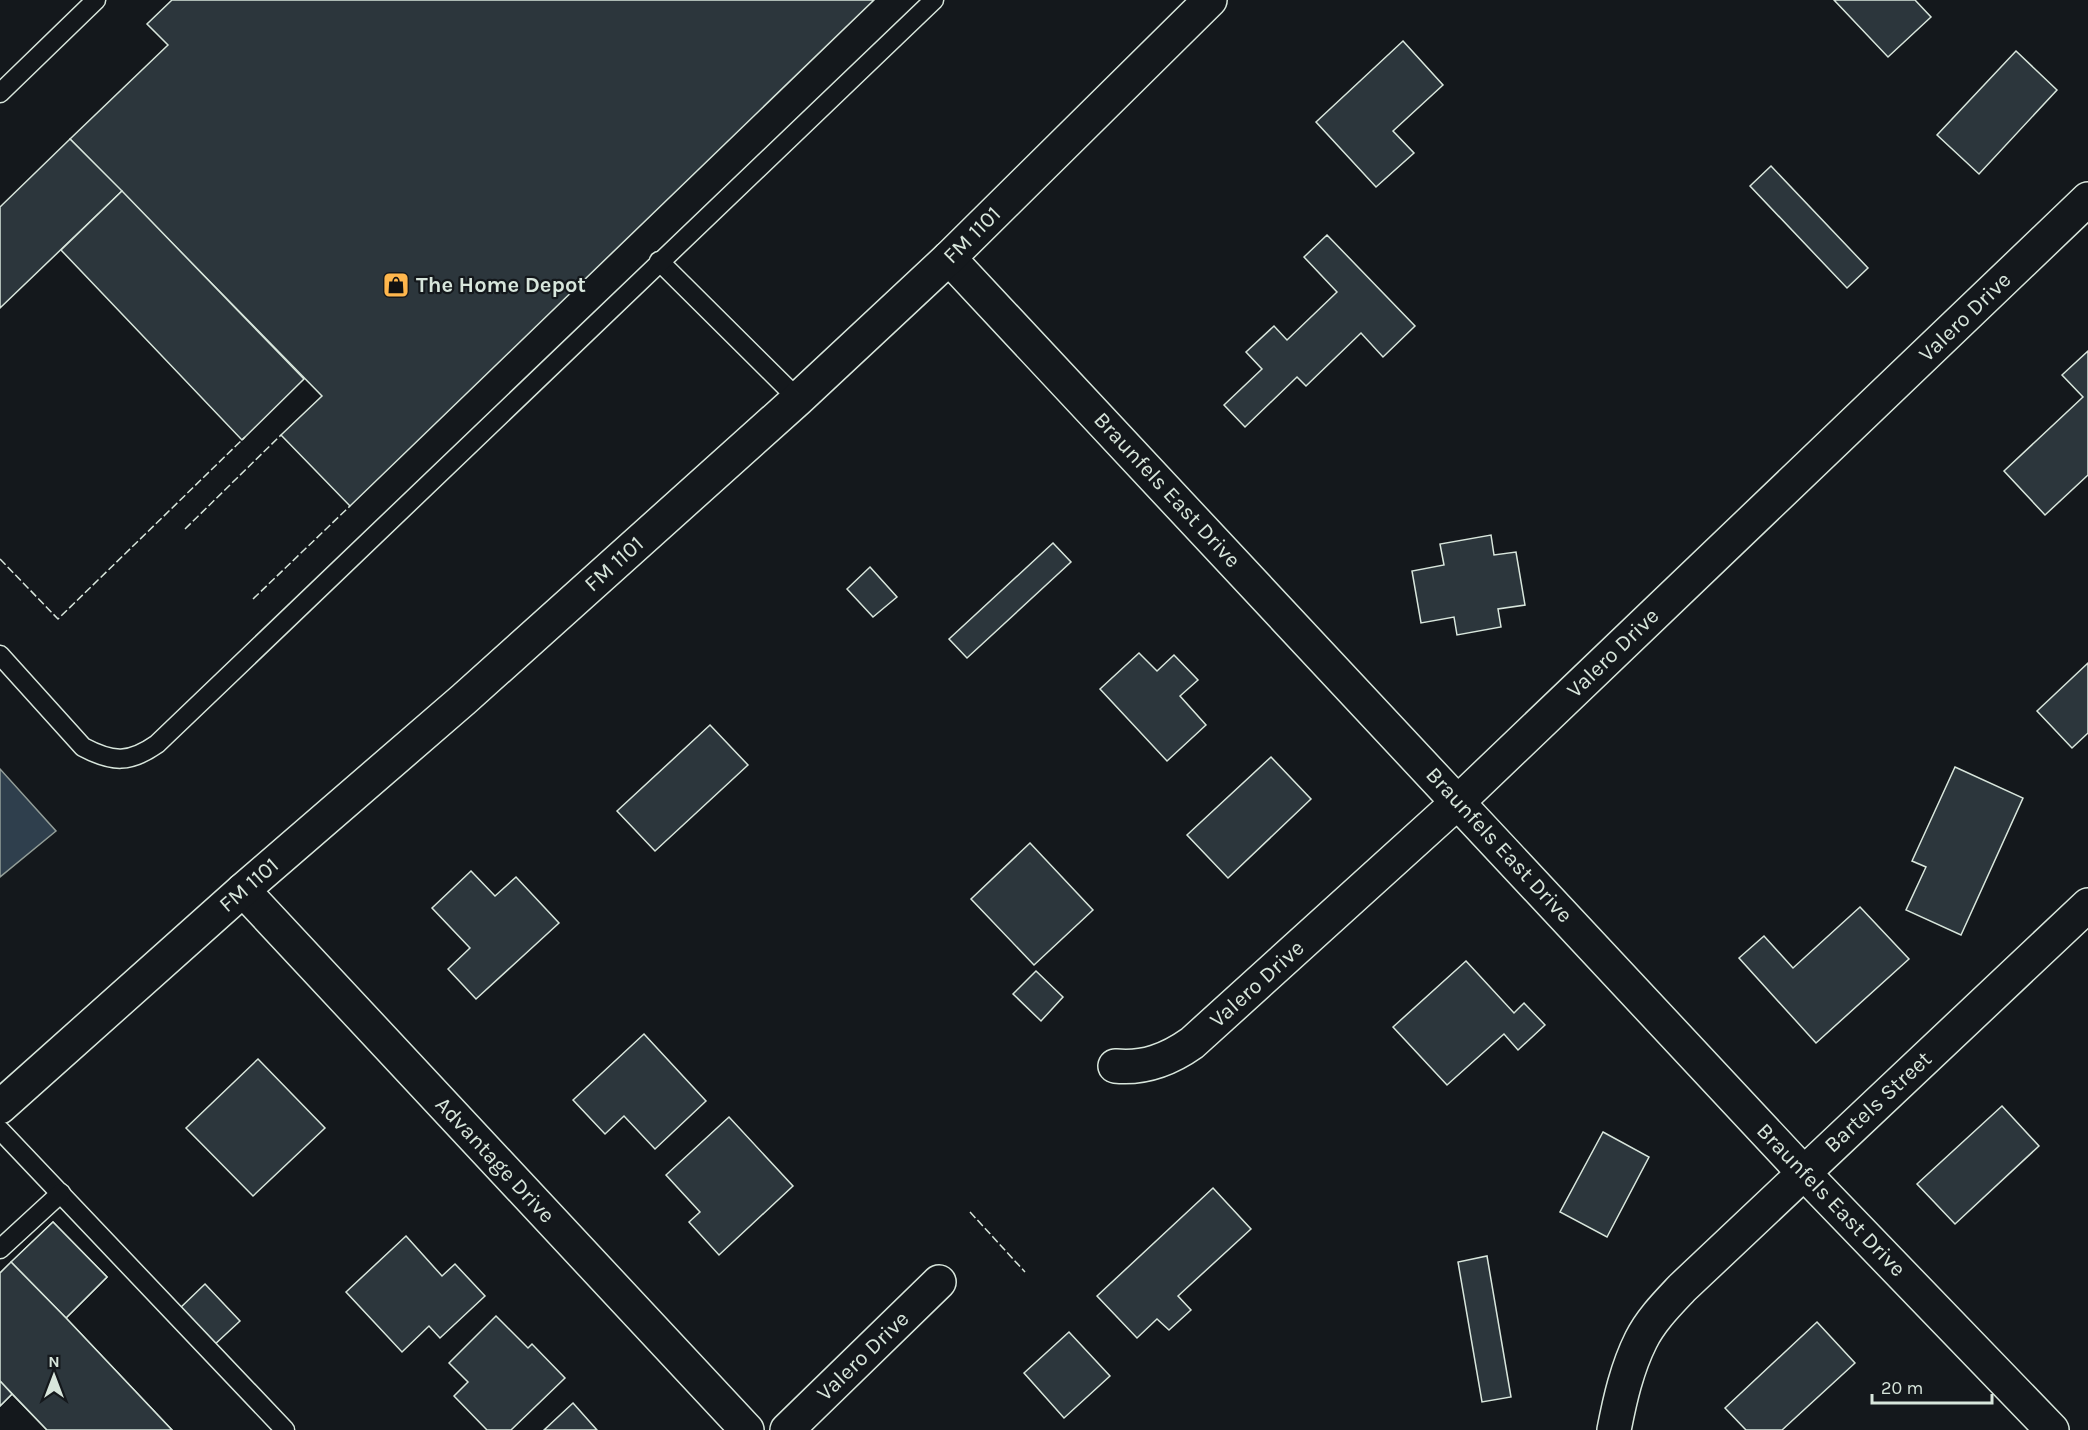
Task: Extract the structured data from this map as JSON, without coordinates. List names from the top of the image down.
{
  "streets": {
    "street": [
      "FM 1101",
      "Valero Drive",
      "Braunfels East Drive",
      "Bartels Street",
      "Advantage Drive"
    ]
  },
  "crossings": [
    ["FM 1101", "Braunfels East Drive"],
    ["FM 1101", "Advantage Drive"],
    ["Valero Drive", "Braunfels East Drive"],
    ["Braunfels East Drive", "Bartels Street"]
  ],
  "places": {
    "shop": ["The Home Depot"]
  },
  "scale_bar": "20 m",
  "north": "top"
}
